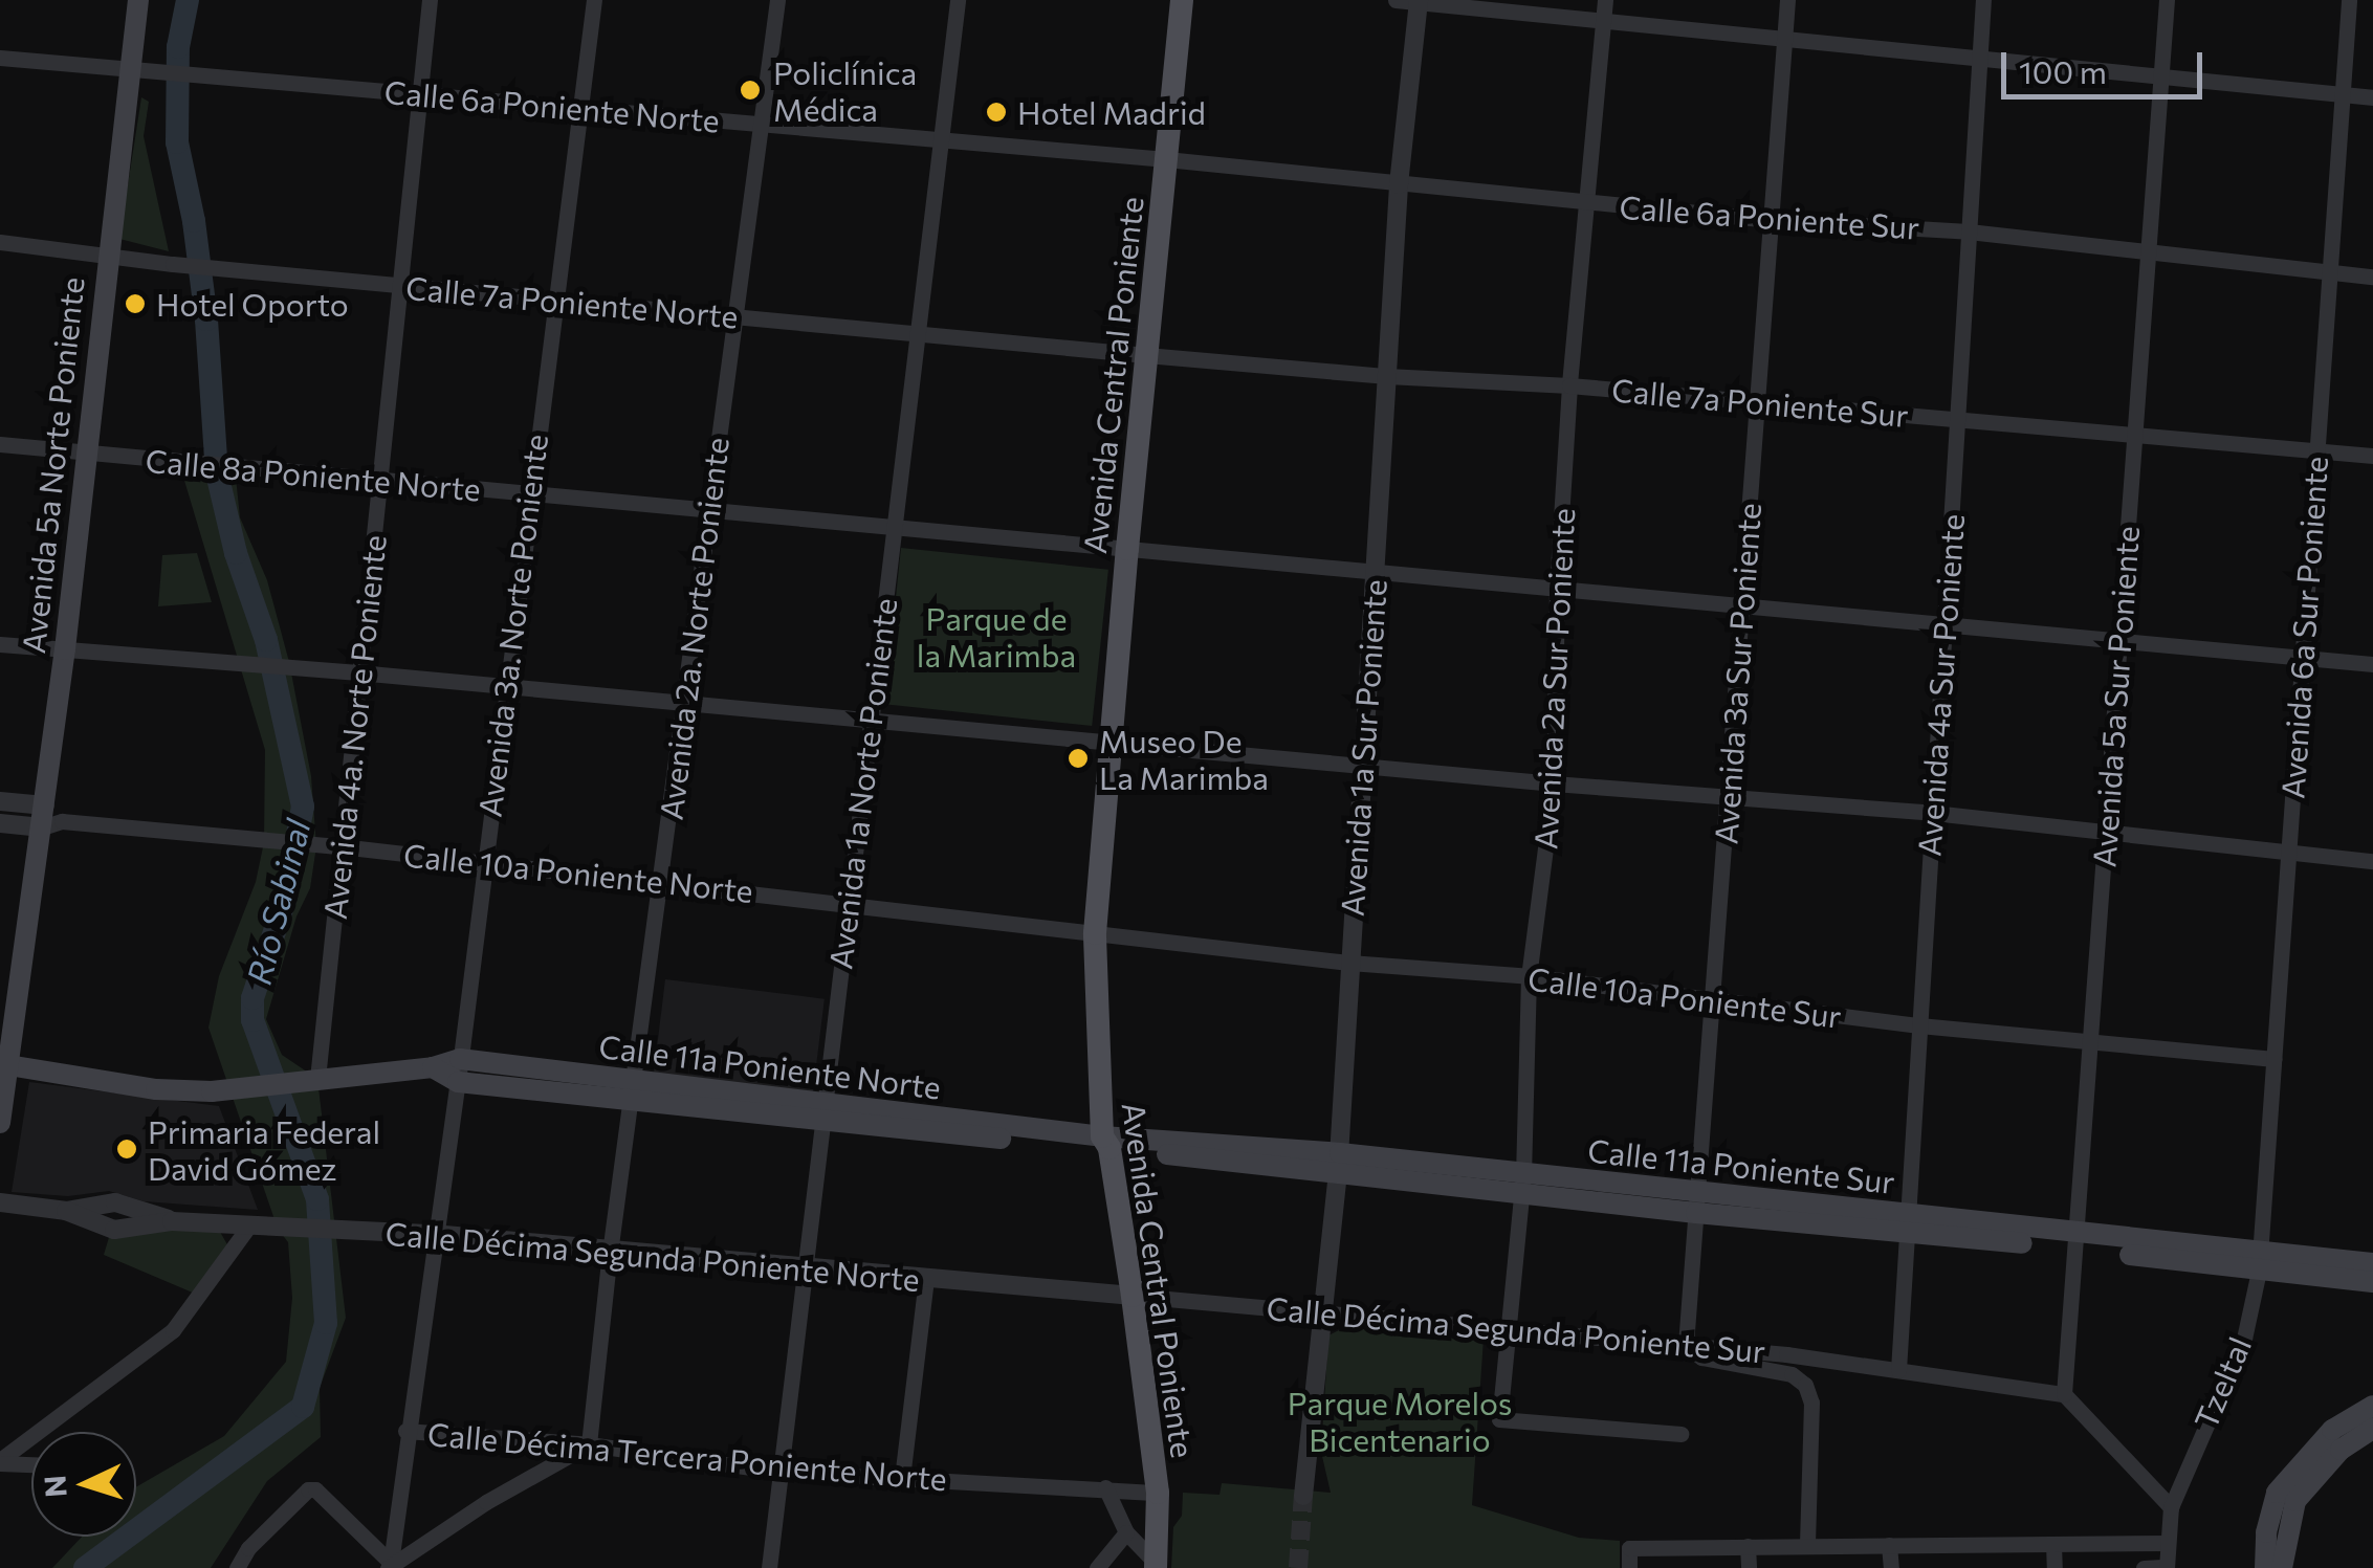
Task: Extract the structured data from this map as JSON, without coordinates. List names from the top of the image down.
{
  "streets": {
    "main road": [
      "Avenida Central Poniente",
      "Avenida 5a Norte Poniente",
      "Calle 11a Poniente Norte",
      "Calle 11a Poniente Sur"
    ],
    "street": [
      "Calle 6a Poniente Norte",
      "Calle 6a Poniente Sur",
      "Calle 7a Poniente Norte",
      "Calle 7a Poniente Sur",
      "Calle 8a Poniente Norte",
      "Avenida 3a. Norte Poniente",
      "Avenida 6a Sur Poniente",
      "Avenida 2a. Norte Poniente",
      "Avenida 3a Sur Poniente",
      "Avenida 2a Sur Poniente",
      "Avenida 4a Sur Poniente",
      "Avenida 5a Sur Poniente",
      "Avenida 4a. Norte Poniente",
      "Avenida 1a Sur Poniente",
      "Avenida 1a Norte Poniente",
      "Calle 10a Poniente Norte",
      "Calle 10a Poniente Sur",
      "Calle Décima Segunda Poniente Norte",
      "Calle Décima Segunda Poniente Sur",
      "Tzeltal",
      "Calle Décima Tercera Poniente Norte"
    ]
  },
  "crossings": [
    ["Calle 6a Poniente Norte", "Calle 6a Poniente Sur"],
    ["Calle 6a Poniente Norte", "Avenida Central Poniente"],
    ["Calle 6a Poniente Norte", "Avenida 5a Norte Poniente"],
    ["Calle 6a Poniente Norte", "Avenida 3a. Norte Poniente"],
    ["Calle 6a Poniente Norte", "Avenida 2a. Norte Poniente"],
    ["Calle 6a Poniente Norte", "Avenida 4a. Norte Poniente"],
    ["Calle 6a Poniente Norte", "Avenida 1a Norte Poniente"],
    ["Calle 6a Poniente Sur", "Avenida Central Poniente"],
    ["Calle 6a Poniente Sur", "Avenida 6a Sur Poniente"],
    ["Calle 6a Poniente Sur", "Avenida 3a Sur Poniente"],
    ["Calle 6a Poniente Sur", "Avenida 2a Sur Poniente"],
    ["Calle 6a Poniente Sur", "Avenida 4a Sur Poniente"],
    ["Calle 6a Poniente Sur", "Avenida 5a Sur Poniente"],
    ["Calle 6a Poniente Sur", "Avenida 1a Sur Poniente"],
    ["Calle 7a Poniente Norte", "Avenida Central Poniente"],
    ["Calle 7a Poniente Norte", "Calle 7a Poniente Sur"],
    ["Calle 7a Poniente Norte", "Avenida 5a Norte Poniente"],
    ["Calle 7a Poniente Norte", "Avenida 3a. Norte Poniente"],
    ["Calle 7a Poniente Norte", "Avenida 2a. Norte Poniente"],
    ["Calle 7a Poniente Norte", "Avenida 4a. Norte Poniente"],
    ["Calle 7a Poniente Norte", "Avenida 1a Norte Poniente"],
    ["Avenida Central Poniente", "Calle 7a Poniente Sur"],
    ["Avenida Central Poniente", "Calle 8a Poniente Norte"],
    ["Avenida Central Poniente", "Calle 10a Poniente Norte"],
    ["Avenida Central Poniente", "Calle 10a Poniente Sur"],
    ["Avenida Central Poniente", "Calle 11a Poniente Norte"],
    ["Avenida Central Poniente", "Calle 11a Poniente Sur"],
    ["Avenida Central Poniente", "Calle Décima Segunda Poniente Norte"],
    ["Avenida Central Poniente", "Calle Décima Segunda Poniente Sur"],
    ["Avenida Central Poniente", "Calle Décima Tercera Poniente Norte"],
    ["Calle 7a Poniente Sur", "Avenida 6a Sur Poniente"],
    ["Calle 7a Poniente Sur", "Avenida 3a Sur Poniente"],
    ["Calle 7a Poniente Sur", "Avenida 2a Sur Poniente"],
    ["Calle 7a Poniente Sur", "Avenida 4a Sur Poniente"],
    ["Calle 7a Poniente Sur", "Avenida 5a Sur Poniente"],
    ["Calle 7a Poniente Sur", "Avenida 1a Sur Poniente"],
    ["Avenida 5a Norte Poniente", "Calle 8a Poniente Norte"],
    ["Avenida 5a Norte Poniente", "Calle 10a Poniente Norte"],
    ["Avenida 5a Norte Poniente", "Calle 11a Poniente Norte"],
    ["Calle 8a Poniente Norte", "Avenida 3a. Norte Poniente"],
    ["Calle 8a Poniente Norte", "Avenida 6a Sur Poniente"],
    ["Calle 8a Poniente Norte", "Avenida 2a. Norte Poniente"],
    ["Calle 8a Poniente Norte", "Avenida 3a Sur Poniente"],
    ["Calle 8a Poniente Norte", "Avenida 2a Sur Poniente"],
    ["Calle 8a Poniente Norte", "Avenida 4a Sur Poniente"],
    ["Calle 8a Poniente Norte", "Avenida 5a Sur Poniente"],
    ["Calle 8a Poniente Norte", "Avenida 4a. Norte Poniente"],
    ["Calle 8a Poniente Norte", "Avenida 1a Sur Poniente"],
    ["Calle 8a Poniente Norte", "Avenida 1a Norte Poniente"],
    ["Avenida 3a. Norte Poniente", "Calle 10a Poniente Norte"],
    ["Avenida 3a. Norte Poniente", "Calle 11a Poniente Norte"],
    ["Avenida 3a. Norte Poniente", "Calle Décima Segunda Poniente Norte"],
    ["Avenida 3a. Norte Poniente", "Calle Décima Tercera Poniente Norte"],
    ["Avenida 6a Sur Poniente", "Calle 10a Poniente Sur"],
    ["Avenida 6a Sur Poniente", "Calle 11a Poniente Sur"],
    ["Avenida 6a Sur Poniente", "Tzeltal"],
    ["Avenida 2a. Norte Poniente", "Calle 10a Poniente Norte"],
    ["Avenida 2a. Norte Poniente", "Calle 11a Poniente Norte"],
    ["Avenida 2a. Norte Poniente", "Calle Décima Segunda Poniente Norte"],
    ["Avenida 2a. Norte Poniente", "Calle Décima Tercera Poniente Norte"],
    ["Avenida 3a Sur Poniente", "Calle 10a Poniente Sur"],
    ["Avenida 3a Sur Poniente", "Calle 11a Poniente Sur"],
    ["Avenida 3a Sur Poniente", "Calle Décima Segunda Poniente Sur"],
    ["Avenida 2a Sur Poniente", "Calle 10a Poniente Sur"],
    ["Avenida 2a Sur Poniente", "Calle 11a Poniente Sur"],
    ["Avenida 2a Sur Poniente", "Calle Décima Segunda Poniente Sur"],
    ["Avenida 4a Sur Poniente", "Calle 10a Poniente Sur"],
    ["Avenida 4a Sur Poniente", "Calle 11a Poniente Sur"],
    ["Avenida 4a Sur Poniente", "Calle Décima Segunda Poniente Sur"],
    ["Avenida 5a Sur Poniente", "Calle 10a Poniente Sur"],
    ["Avenida 5a Sur Poniente", "Calle 11a Poniente Sur"],
    ["Avenida 5a Sur Poniente", "Calle Décima Segunda Poniente Sur"],
    ["Avenida 4a. Norte Poniente", "Calle 10a Poniente Norte"],
    ["Avenida 4a. Norte Poniente", "Calle 11a Poniente Norte"],
    ["Avenida 1a Sur Poniente", "Calle 10a Poniente Sur"],
    ["Avenida 1a Sur Poniente", "Calle 11a Poniente Sur"],
    ["Avenida 1a Sur Poniente", "Calle Décima Segunda Poniente Sur"],
    ["Avenida 1a Norte Poniente", "Calle 10a Poniente Norte"],
    ["Avenida 1a Norte Poniente", "Calle 11a Poniente Norte"],
    ["Avenida 1a Norte Poniente", "Calle Décima Segunda Poniente Norte"],
    ["Avenida 1a Norte Poniente", "Calle Décima Tercera Poniente Norte"],
    ["Calle 10a Poniente Norte", "Calle 10a Poniente Sur"],
    ["Calle 11a Poniente Norte", "Calle 11a Poniente Sur"],
    ["Calle 11a Poniente Sur", "Tzeltal"],
    ["Calle Décima Segunda Poniente Norte", "Calle Décima Segunda Poniente Sur"]
  ],
  "water": ["Río Sabinal"],
  "parks": ["Parque de la Marimba", "Parque Morelos Bicentenario"],
  "places": [
    "Policlínica Médica",
    "Hotel Madrid",
    "Hotel Oporto",
    "Museo De La Marimba",
    "Primaria Federal David Gómez"
  ],
  "scale_bar": "100 m",
  "north": "left"
}
